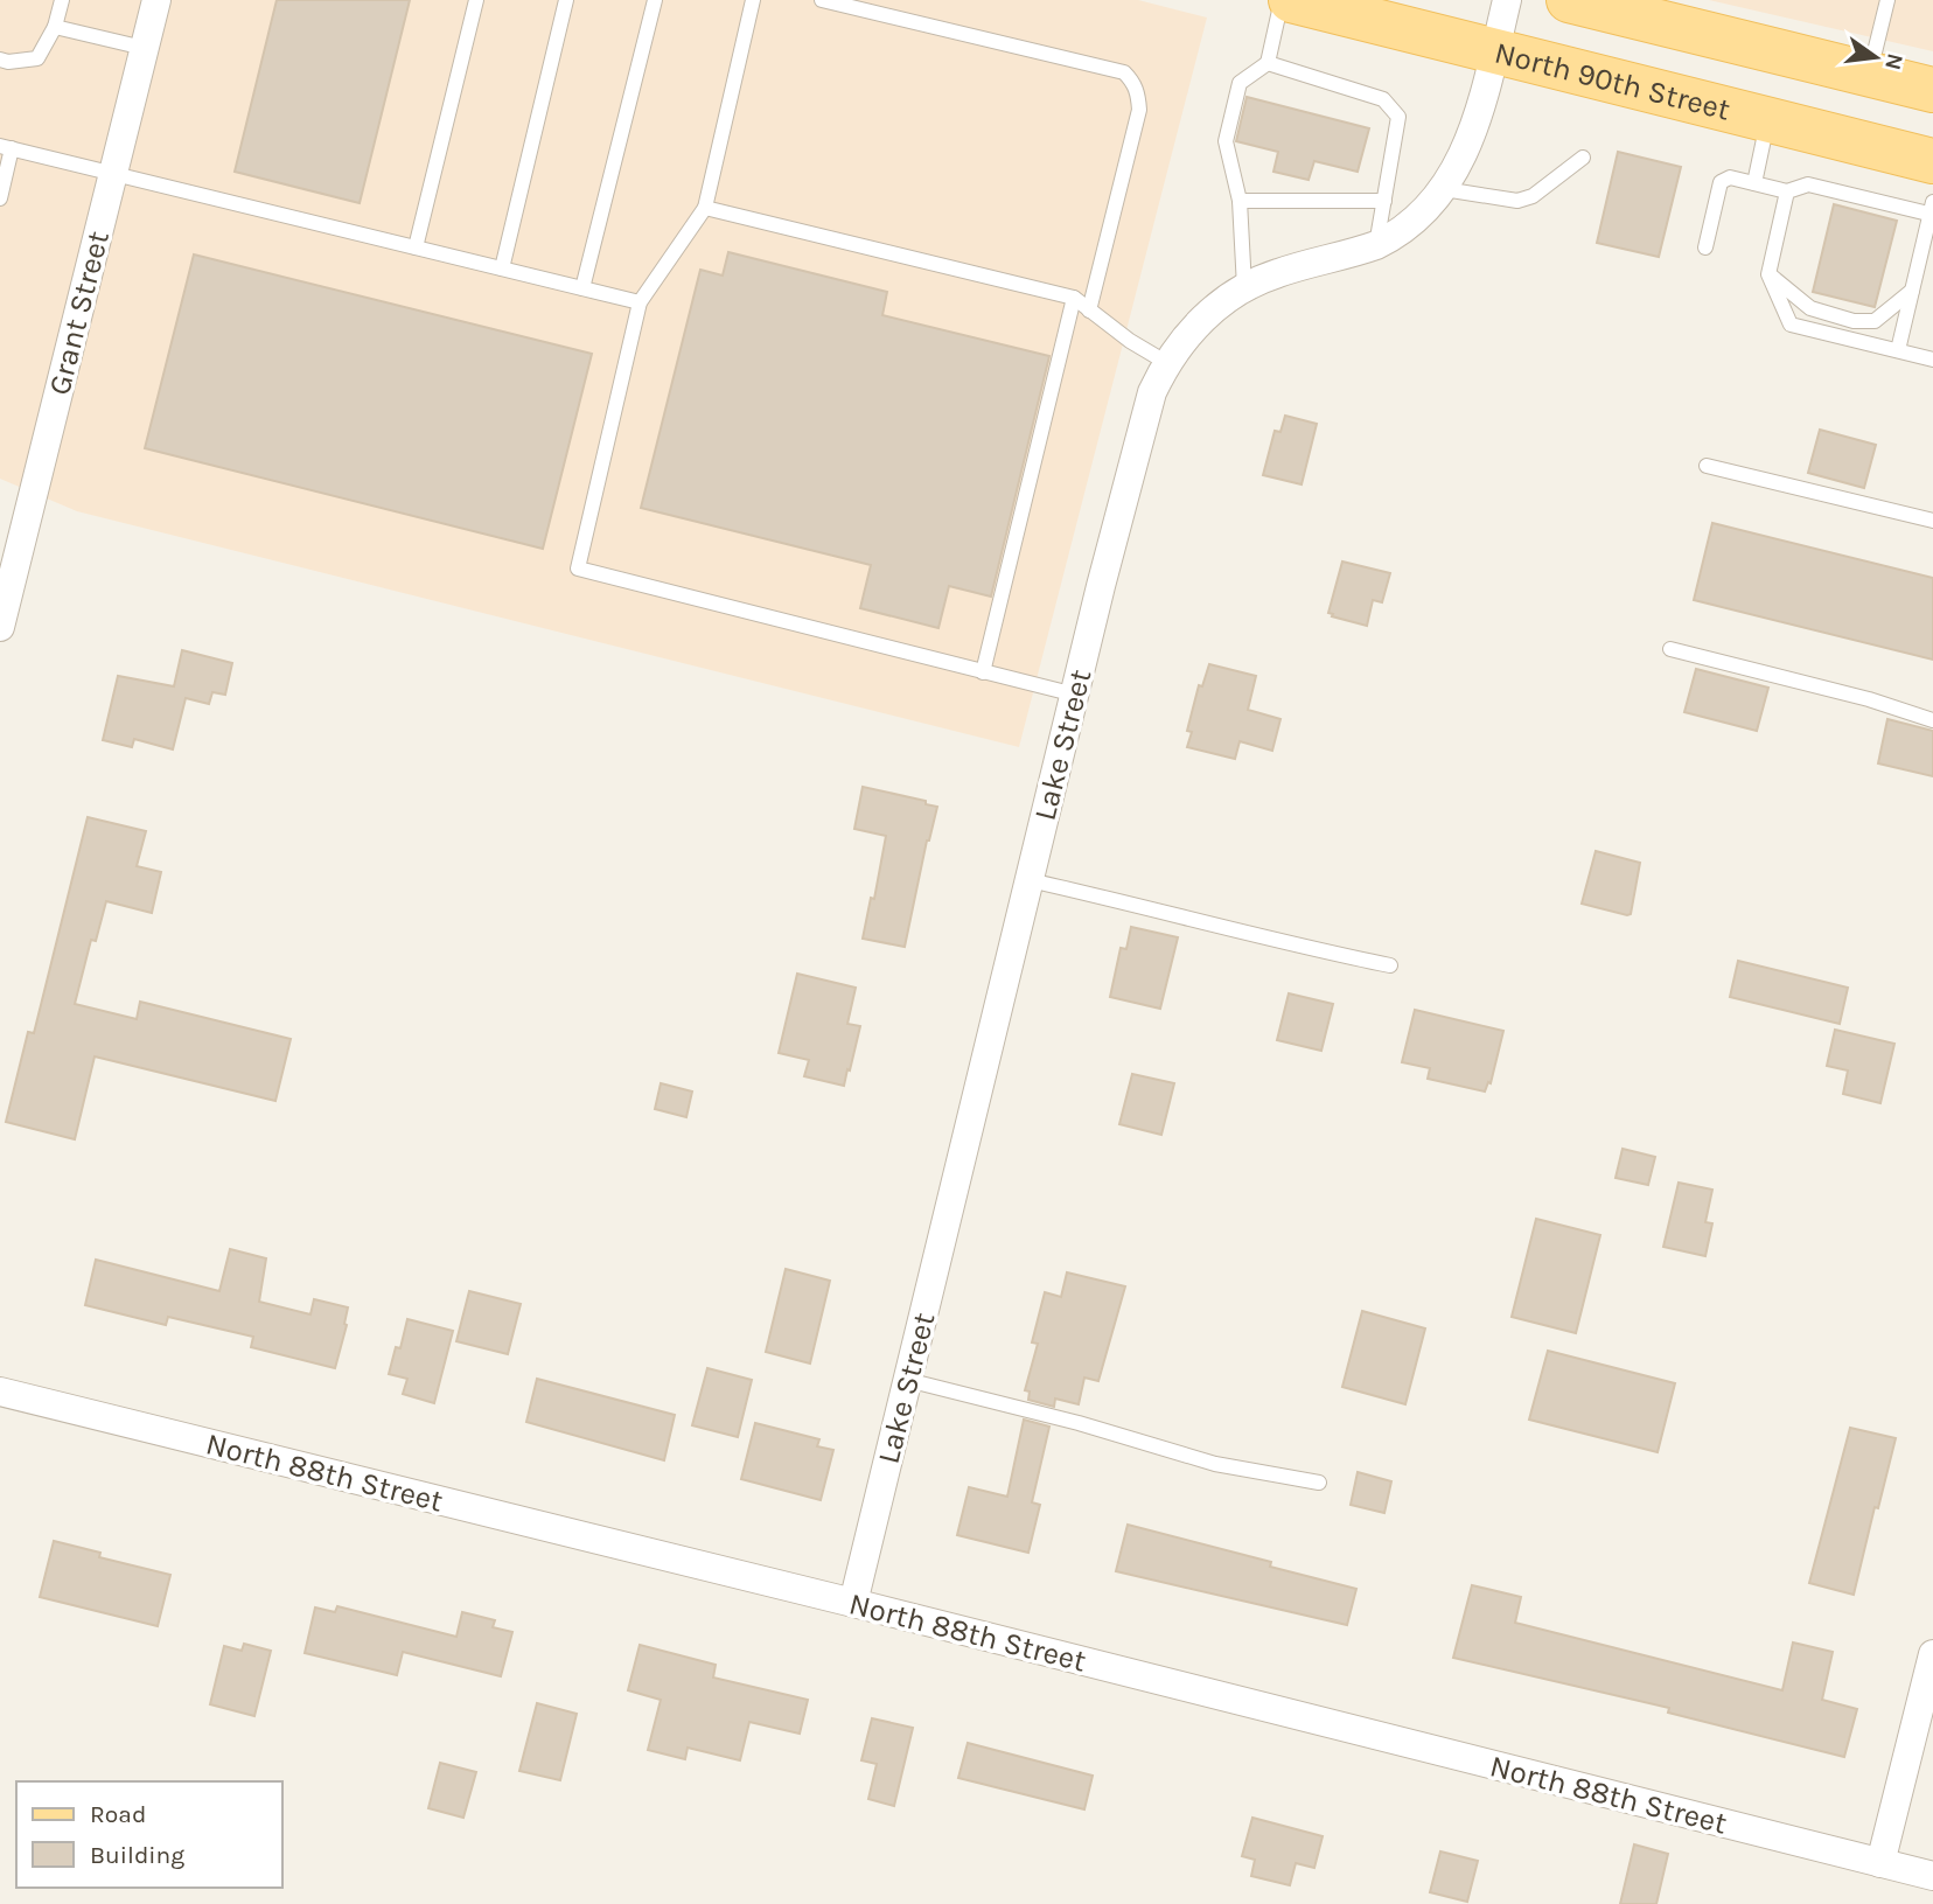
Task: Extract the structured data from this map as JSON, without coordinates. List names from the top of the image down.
{
  "streets": {
    "main road": ["North 90th Street"],
    "street": ["Grant Street", "Lake Street", "North 88th Street"]
  },
  "crossings": [
    ["North 90th Street", "Lake Street"],
    ["Lake Street", "North 88th Street"]
  ],
  "legend": ["Road", "Building"],
  "north": "right"
}
